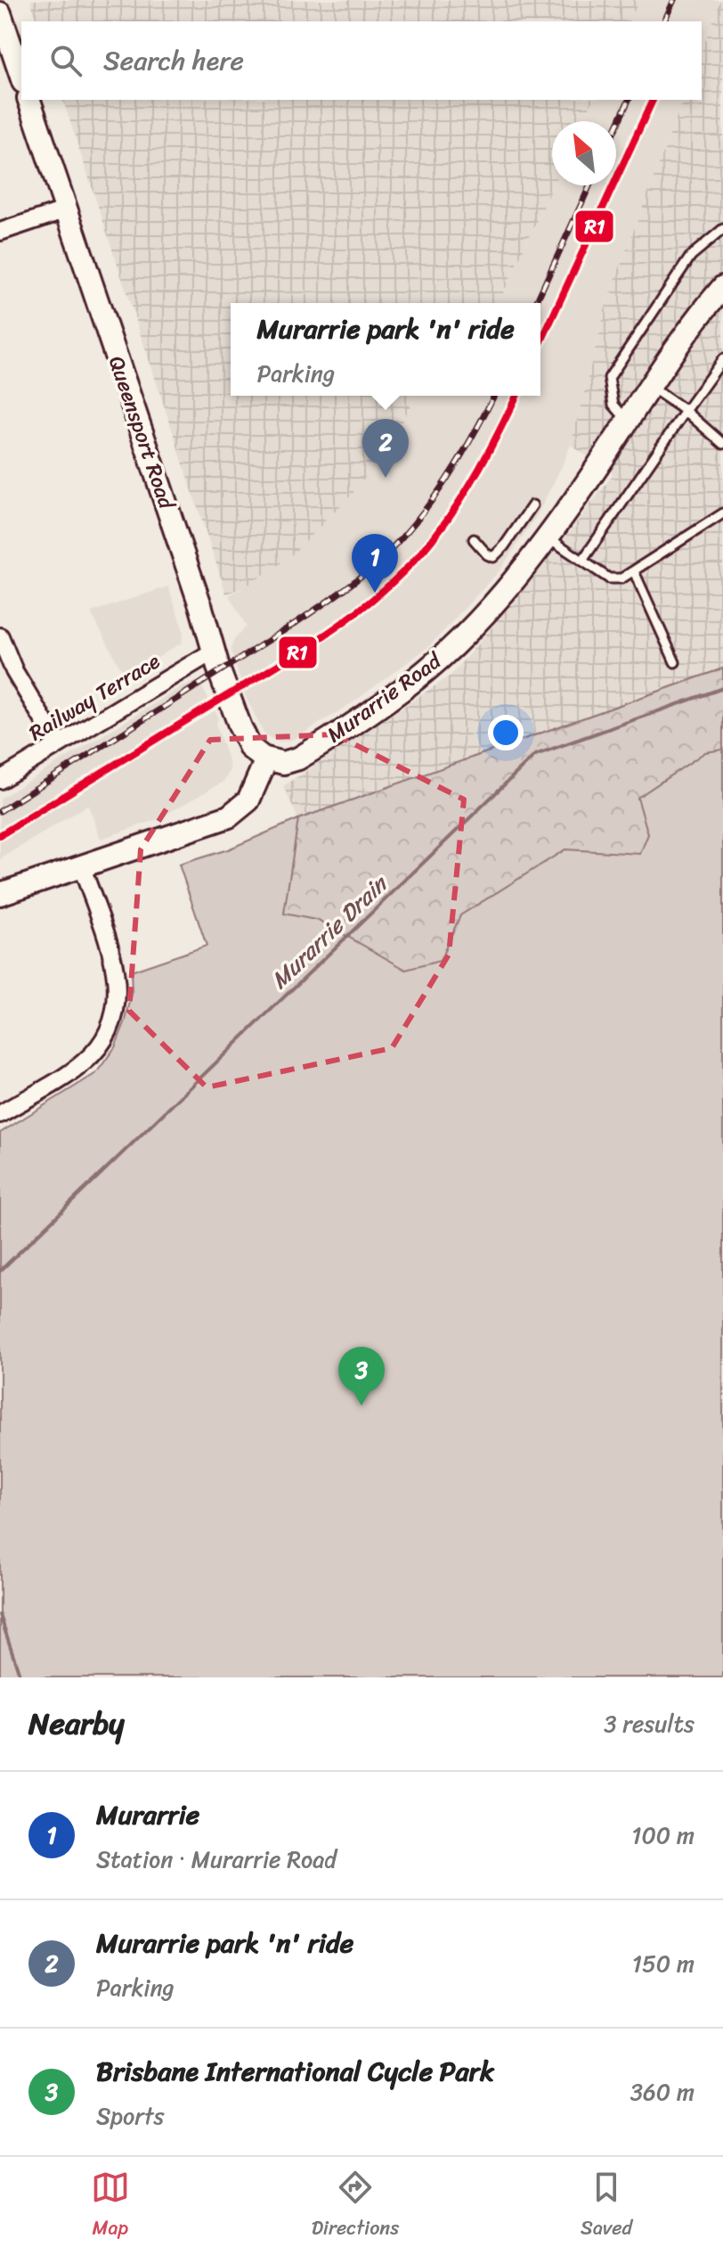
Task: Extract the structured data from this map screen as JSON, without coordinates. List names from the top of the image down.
{
  "streets": {
    "street": ["Queensport Road", "Railway Terrace", "Murarrie Road"]
  },
  "crossings": [
    ["Queensport Road", "Railway Terrace"],
    ["Queensport Road", "Murarrie Road"]
  ],
  "water": ["Murarrie Drain"],
  "lines": ["transit line R1"],
  "north": "top left",
  "page": {
    "search": "Search here",
    "popup": ["Murarrie park 'n' ride", "Parking"],
    "pins": ["2", "1", "3"],
    "heading": ["Nearby", "3 results"],
    "list": [
      {
        "mark": "1",
        "name": "Murarrie",
        "note": "Station · Murarrie Road",
        "value": "100 m"
      },
      {
        "mark": "2",
        "name": "Murarrie park 'n' ride",
        "note": "Parking",
        "value": "150 m"
      },
      {
        "mark": "3",
        "name": "Brisbane International Cycle Park",
        "note": "Sports",
        "value": "360 m"
      }
    ],
    "nav": ["Map", "Directions", "Saved"]
  }
}
